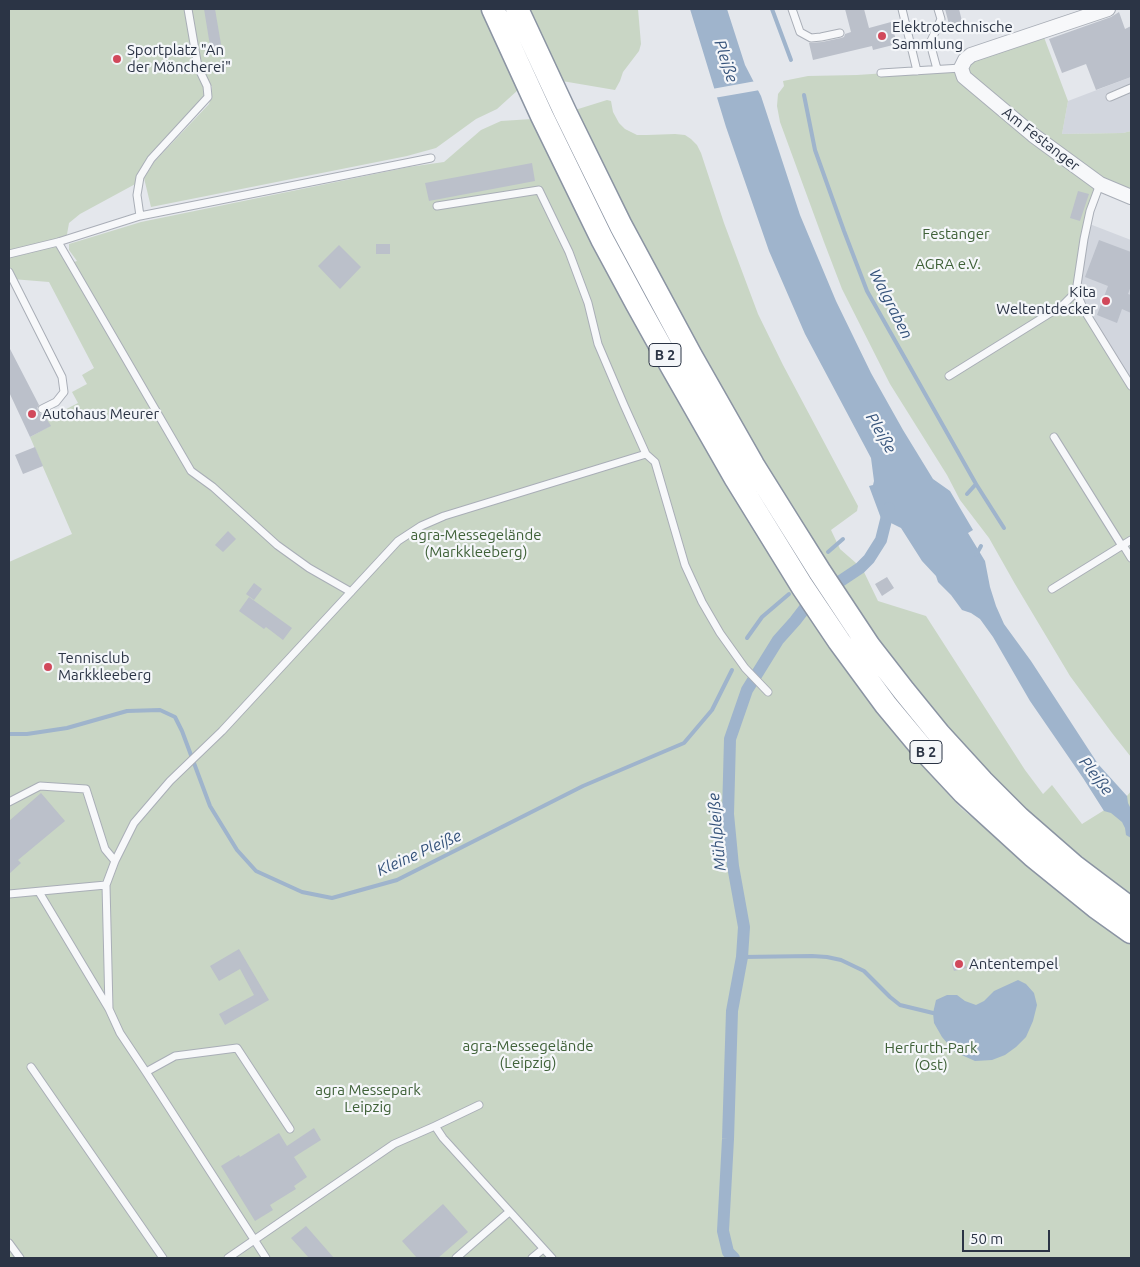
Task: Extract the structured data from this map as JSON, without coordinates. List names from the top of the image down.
{
  "streets": {
    "highway": ["B 2"],
    "street": ["Am Festanger"]
  },
  "water": [
    "Pleiße",
    "Walgraben",
    "Mühlpleiße",
    "Kleine Pleiße"
  ],
  "parks": [
    "Festanger",
    "AGRA e.V.",
    "agra-Messegelände (Markkleeberg)",
    "agra-Messegelände (Leipzig)",
    "Herfurth-Park (Ost)",
    "agra Messepark Leipzig"
  ],
  "places": [
    "Elektrotechnische Sammlung",
    "Sportplatz \"An der Möncherei\"",
    "Kita Weltentdecker",
    "Autohaus Meurer",
    "Tennisclub Markkleeberg",
    "Antentempel"
  ],
  "scale_bar": "50 m"
}
